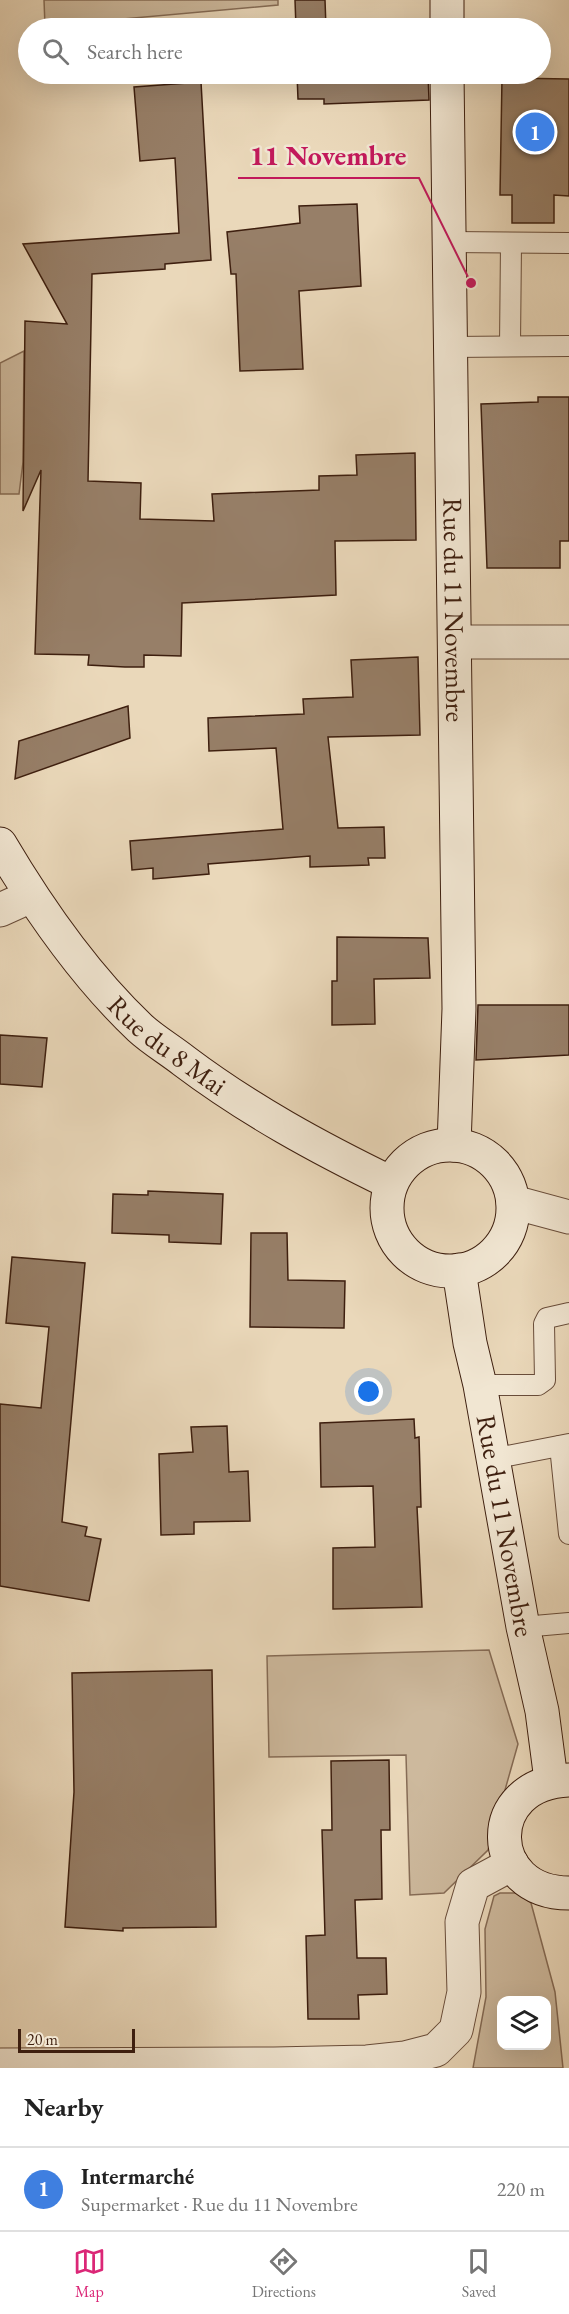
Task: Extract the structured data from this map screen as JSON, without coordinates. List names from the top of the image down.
{
  "streets": {
    "street": ["Rue du 11 Novembre", "Rue du 8 Mai"]
  },
  "crossings": [
    ["Rue du 11 Novembre", "Rue du 8 Mai"]
  ],
  "places": ["11 Novembre"],
  "scale_bar": "20 m",
  "page": {
    "search": "Search here",
    "pins": "1",
    "scale": "20 m",
    "heading": "Nearby",
    "list": [
      {
        "mark": "1",
        "name": "Intermarché",
        "note": "Supermarket · Rue du 11 Novembre",
        "value": "220 m"
      }
    ],
    "nav": ["Map", "Directions", "Saved"]
  }
}
